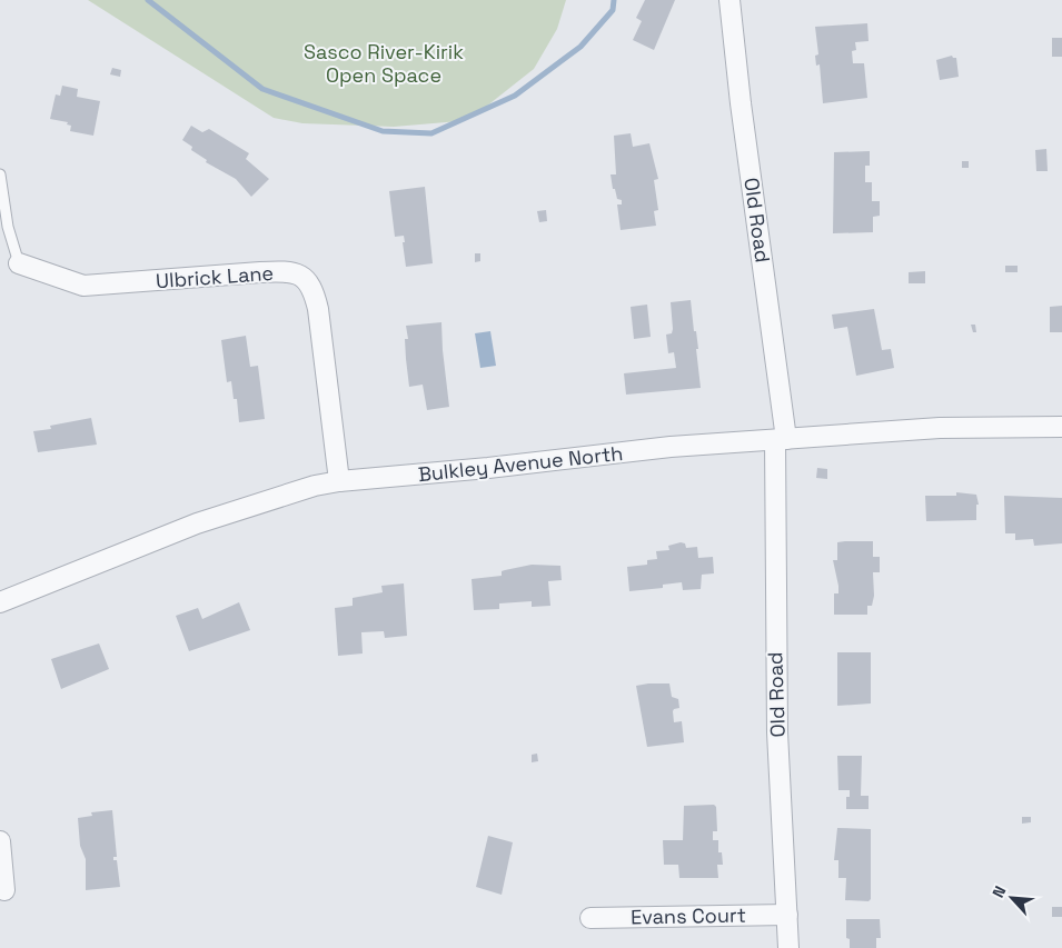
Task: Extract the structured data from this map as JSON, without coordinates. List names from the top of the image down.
{
  "streets": {
    "street": [
      "Old Road",
      "Ulbrick Lane",
      "Bulkley Avenue North",
      "Evans Court"
    ]
  },
  "crossings": [
    ["Old Road", "Bulkley Avenue North"],
    ["Old Road", "Evans Court"],
    ["Ulbrick Lane", "Bulkley Avenue North"]
  ],
  "parks": ["Sasco River-Kirik Open Space"],
  "north": "top left"
}
